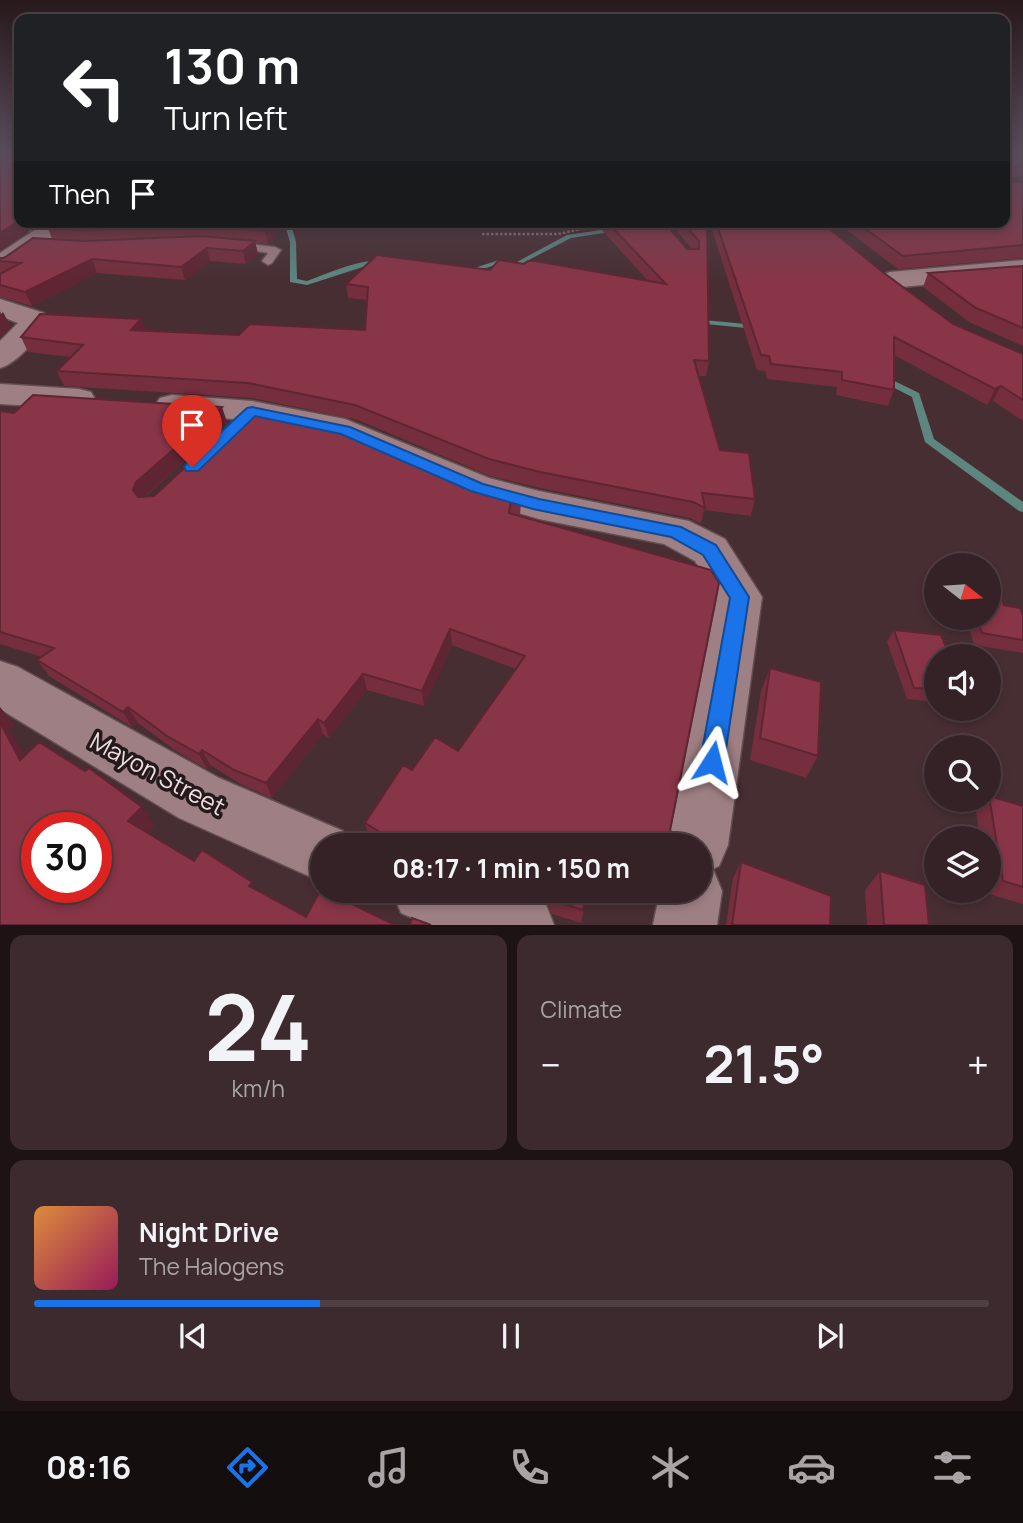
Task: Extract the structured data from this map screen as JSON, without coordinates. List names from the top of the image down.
{
  "streets": {
    "street": ["Mayon Street"]
  },
  "north": "right",
  "page": {
    "turn": ["130 m", "Turn left"],
    "then": "Then",
    "limit": "30",
    "trip": "08:17 · 1 min · 150 m",
    "tile": [
      ["24", "km/h"],
      "Climate"
    ],
    "heat": ["−", "21.5°", "+"],
    "song": ["Night Drive", "The Halogens"],
    "tabs": "08:16"
  }
}
